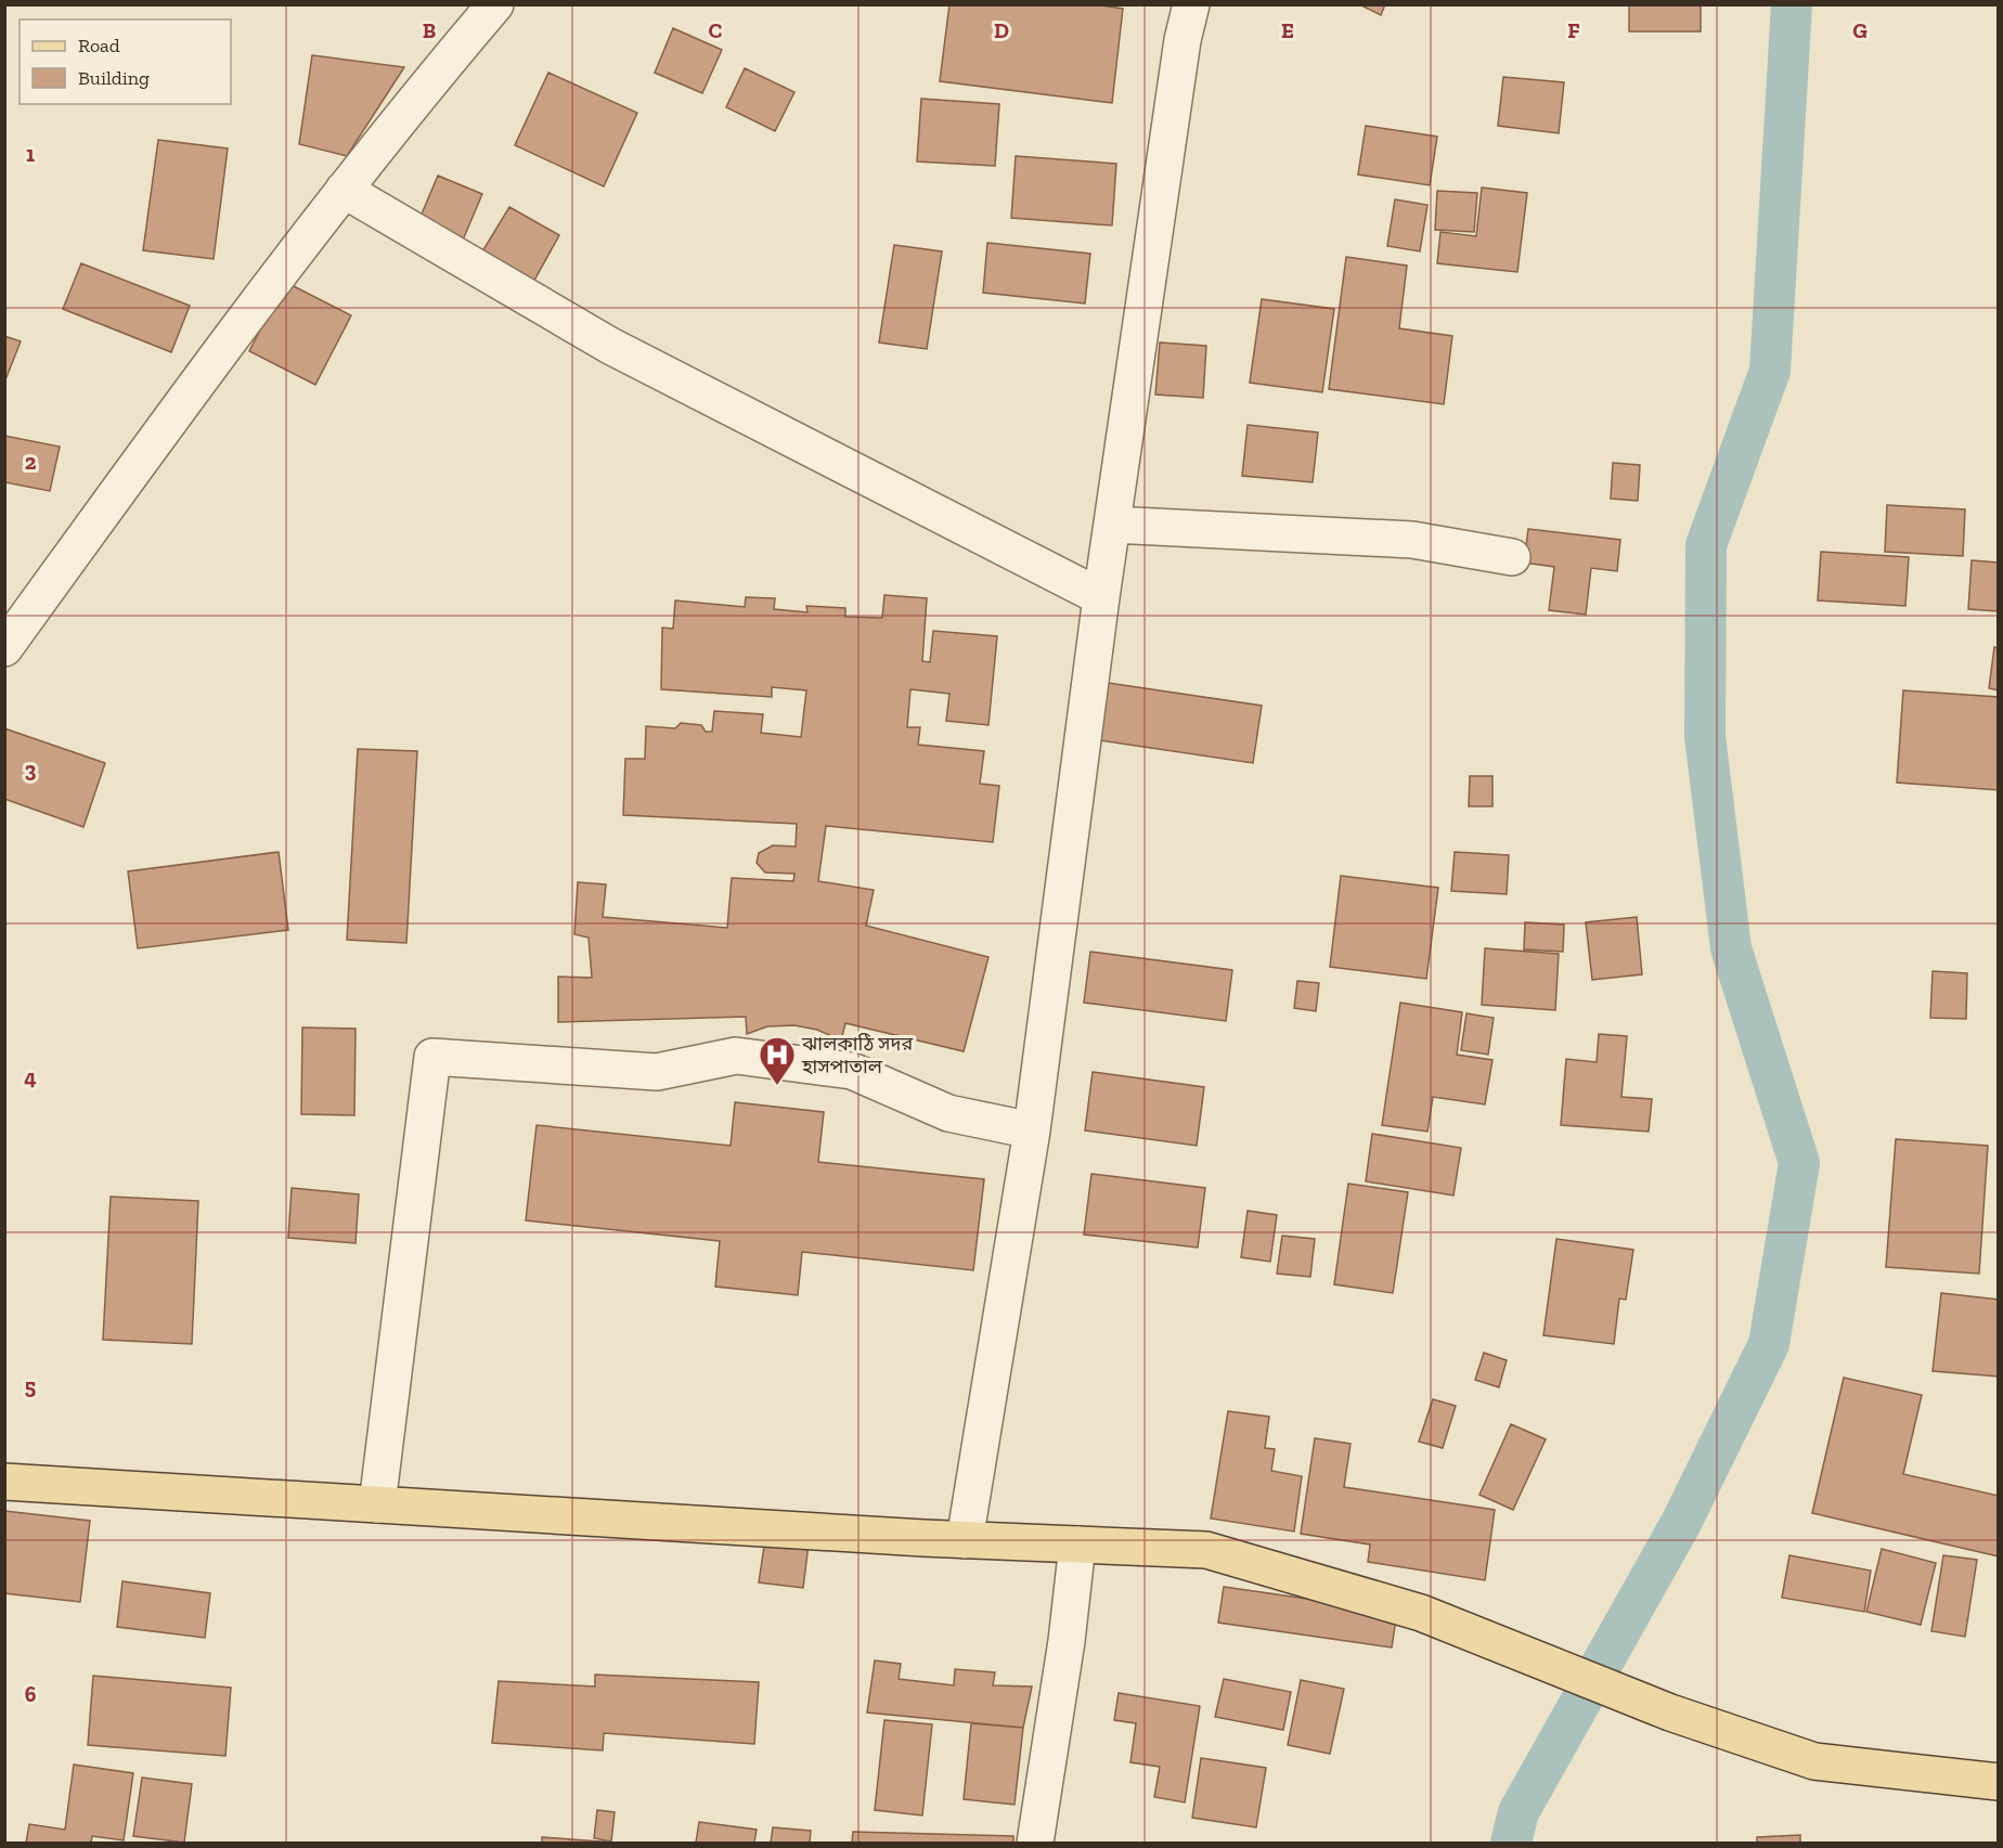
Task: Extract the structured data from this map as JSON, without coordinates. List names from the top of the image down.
{
  "places": {
    "hospital": ["ঝালকাঠি সদর হাসপাতাল"]
  },
  "legend": ["Road", "Building"],
  "grid": {
    "columns": [
      "B",
      "C",
      "D",
      "E",
      "F",
      "G"
    ],
    "rows": [
      "1",
      "2",
      "3",
      "4",
      "5",
      "6"
    ]
  }
}
